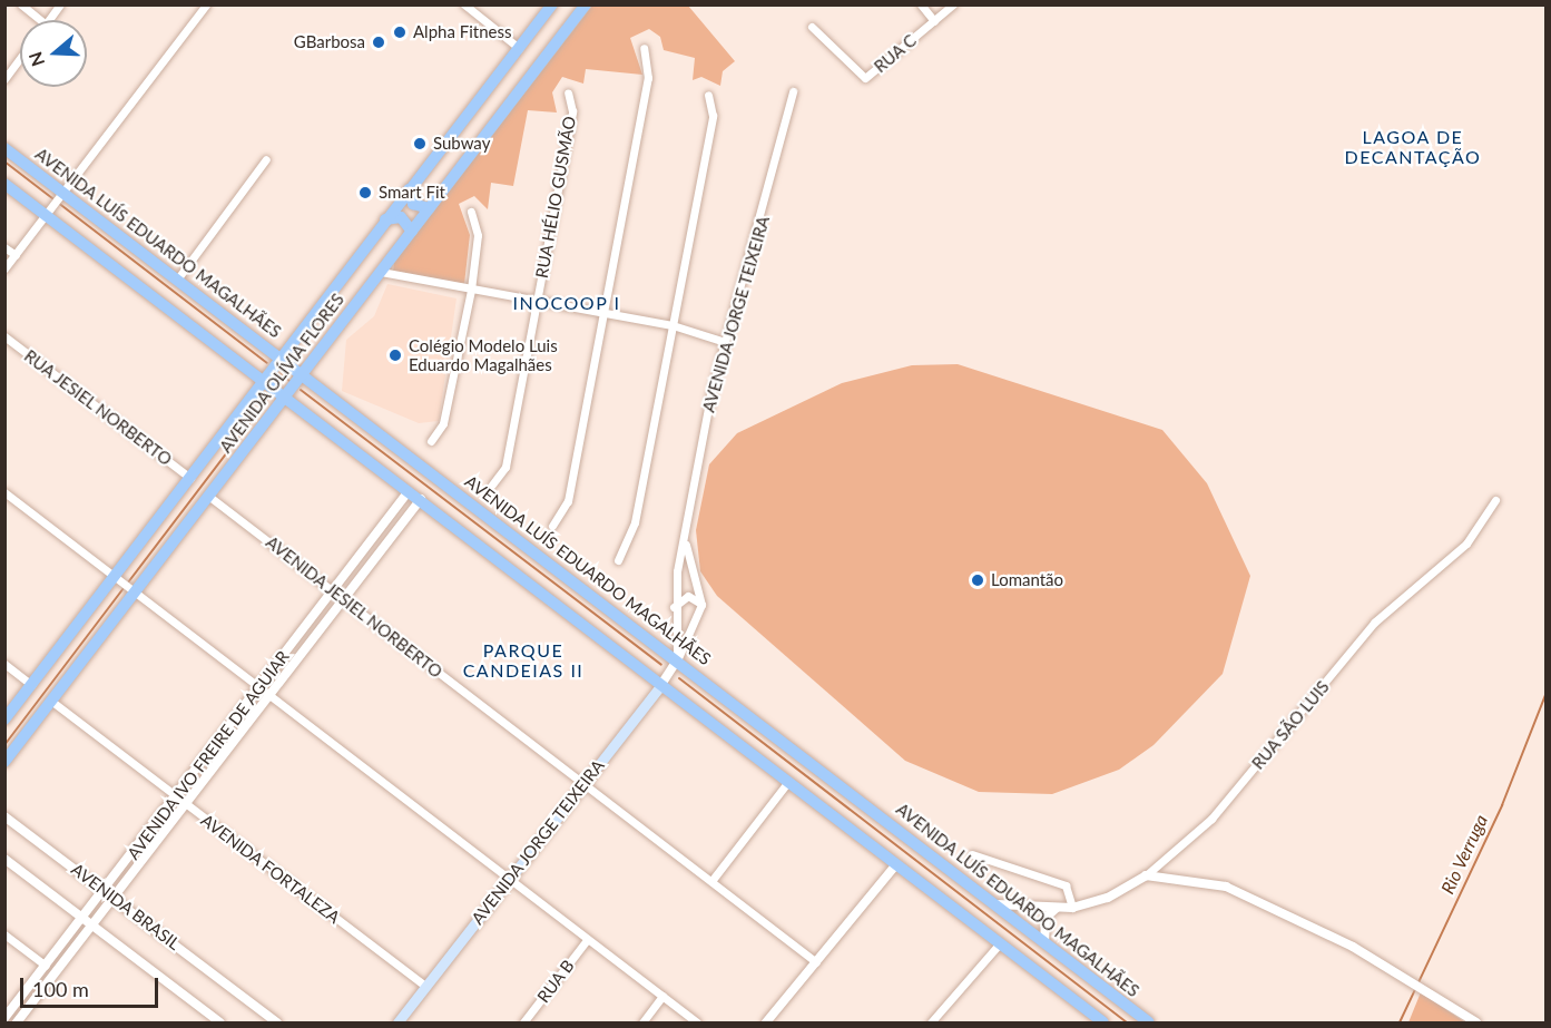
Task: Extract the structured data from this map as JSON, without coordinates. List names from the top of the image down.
{
  "streets": {
    "main road": ["AVENIDA LUÍS EDUARDO MAGALHÃES", "AVENIDA JORGE TEIXEIRA", "AVENIDA OLÍVIA FLORES"],
    "street": [
      "RUA C",
      "RUA HÉLIO GUSMÃO",
      "RUA JESIEL NORBERTO",
      "AVENIDA JESIEL NORBERTO",
      "RUA SÃO LUIS",
      "AVENIDA IVO FREIRE DE AGUIAR",
      "AVENIDA FORTALEZA",
      "AVENIDA BRASIL",
      "RUA B"
    ]
  },
  "crossings": [
    ["AVENIDA LUÍS EDUARDO MAGALHÃES", "AVENIDA JORGE TEIXEIRA"],
    ["AVENIDA LUÍS EDUARDO MAGALHÃES", "AVENIDA OLÍVIA FLORES"],
    ["AVENIDA LUÍS EDUARDO MAGALHÃES", "RUA SÃO LUIS"],
    ["AVENIDA JORGE TEIXEIRA", "AVENIDA JESIEL NORBERTO"],
    ["AVENIDA JORGE TEIXEIRA", "AVENIDA FORTALEZA"],
    ["AVENIDA OLÍVIA FLORES", "RUA JESIEL NORBERTO"],
    ["AVENIDA OLÍVIA FLORES", "AVENIDA JESIEL NORBERTO"],
    ["AVENIDA OLÍVIA FLORES", "AVENIDA FORTALEZA"],
    ["AVENIDA JESIEL NORBERTO", "AVENIDA IVO FREIRE DE AGUIAR"],
    ["AVENIDA IVO FREIRE DE AGUIAR", "AVENIDA FORTALEZA"],
    ["AVENIDA IVO FREIRE DE AGUIAR", "AVENIDA BRASIL"]
  ],
  "districts": ["LAGOA DE DECANTAÇÃO", "INOCOOP I", "PARQUE CANDEIAS II"],
  "water": ["Rio Verruga"],
  "places": [
    "Alpha Fitness",
    "GBarbosa",
    "Subway",
    "Smart Fit",
    "Colégio Modelo Luis Eduardo Magalhães",
    "Lomantão"
  ],
  "scale_bar": "100 m",
  "north": "left"
}
